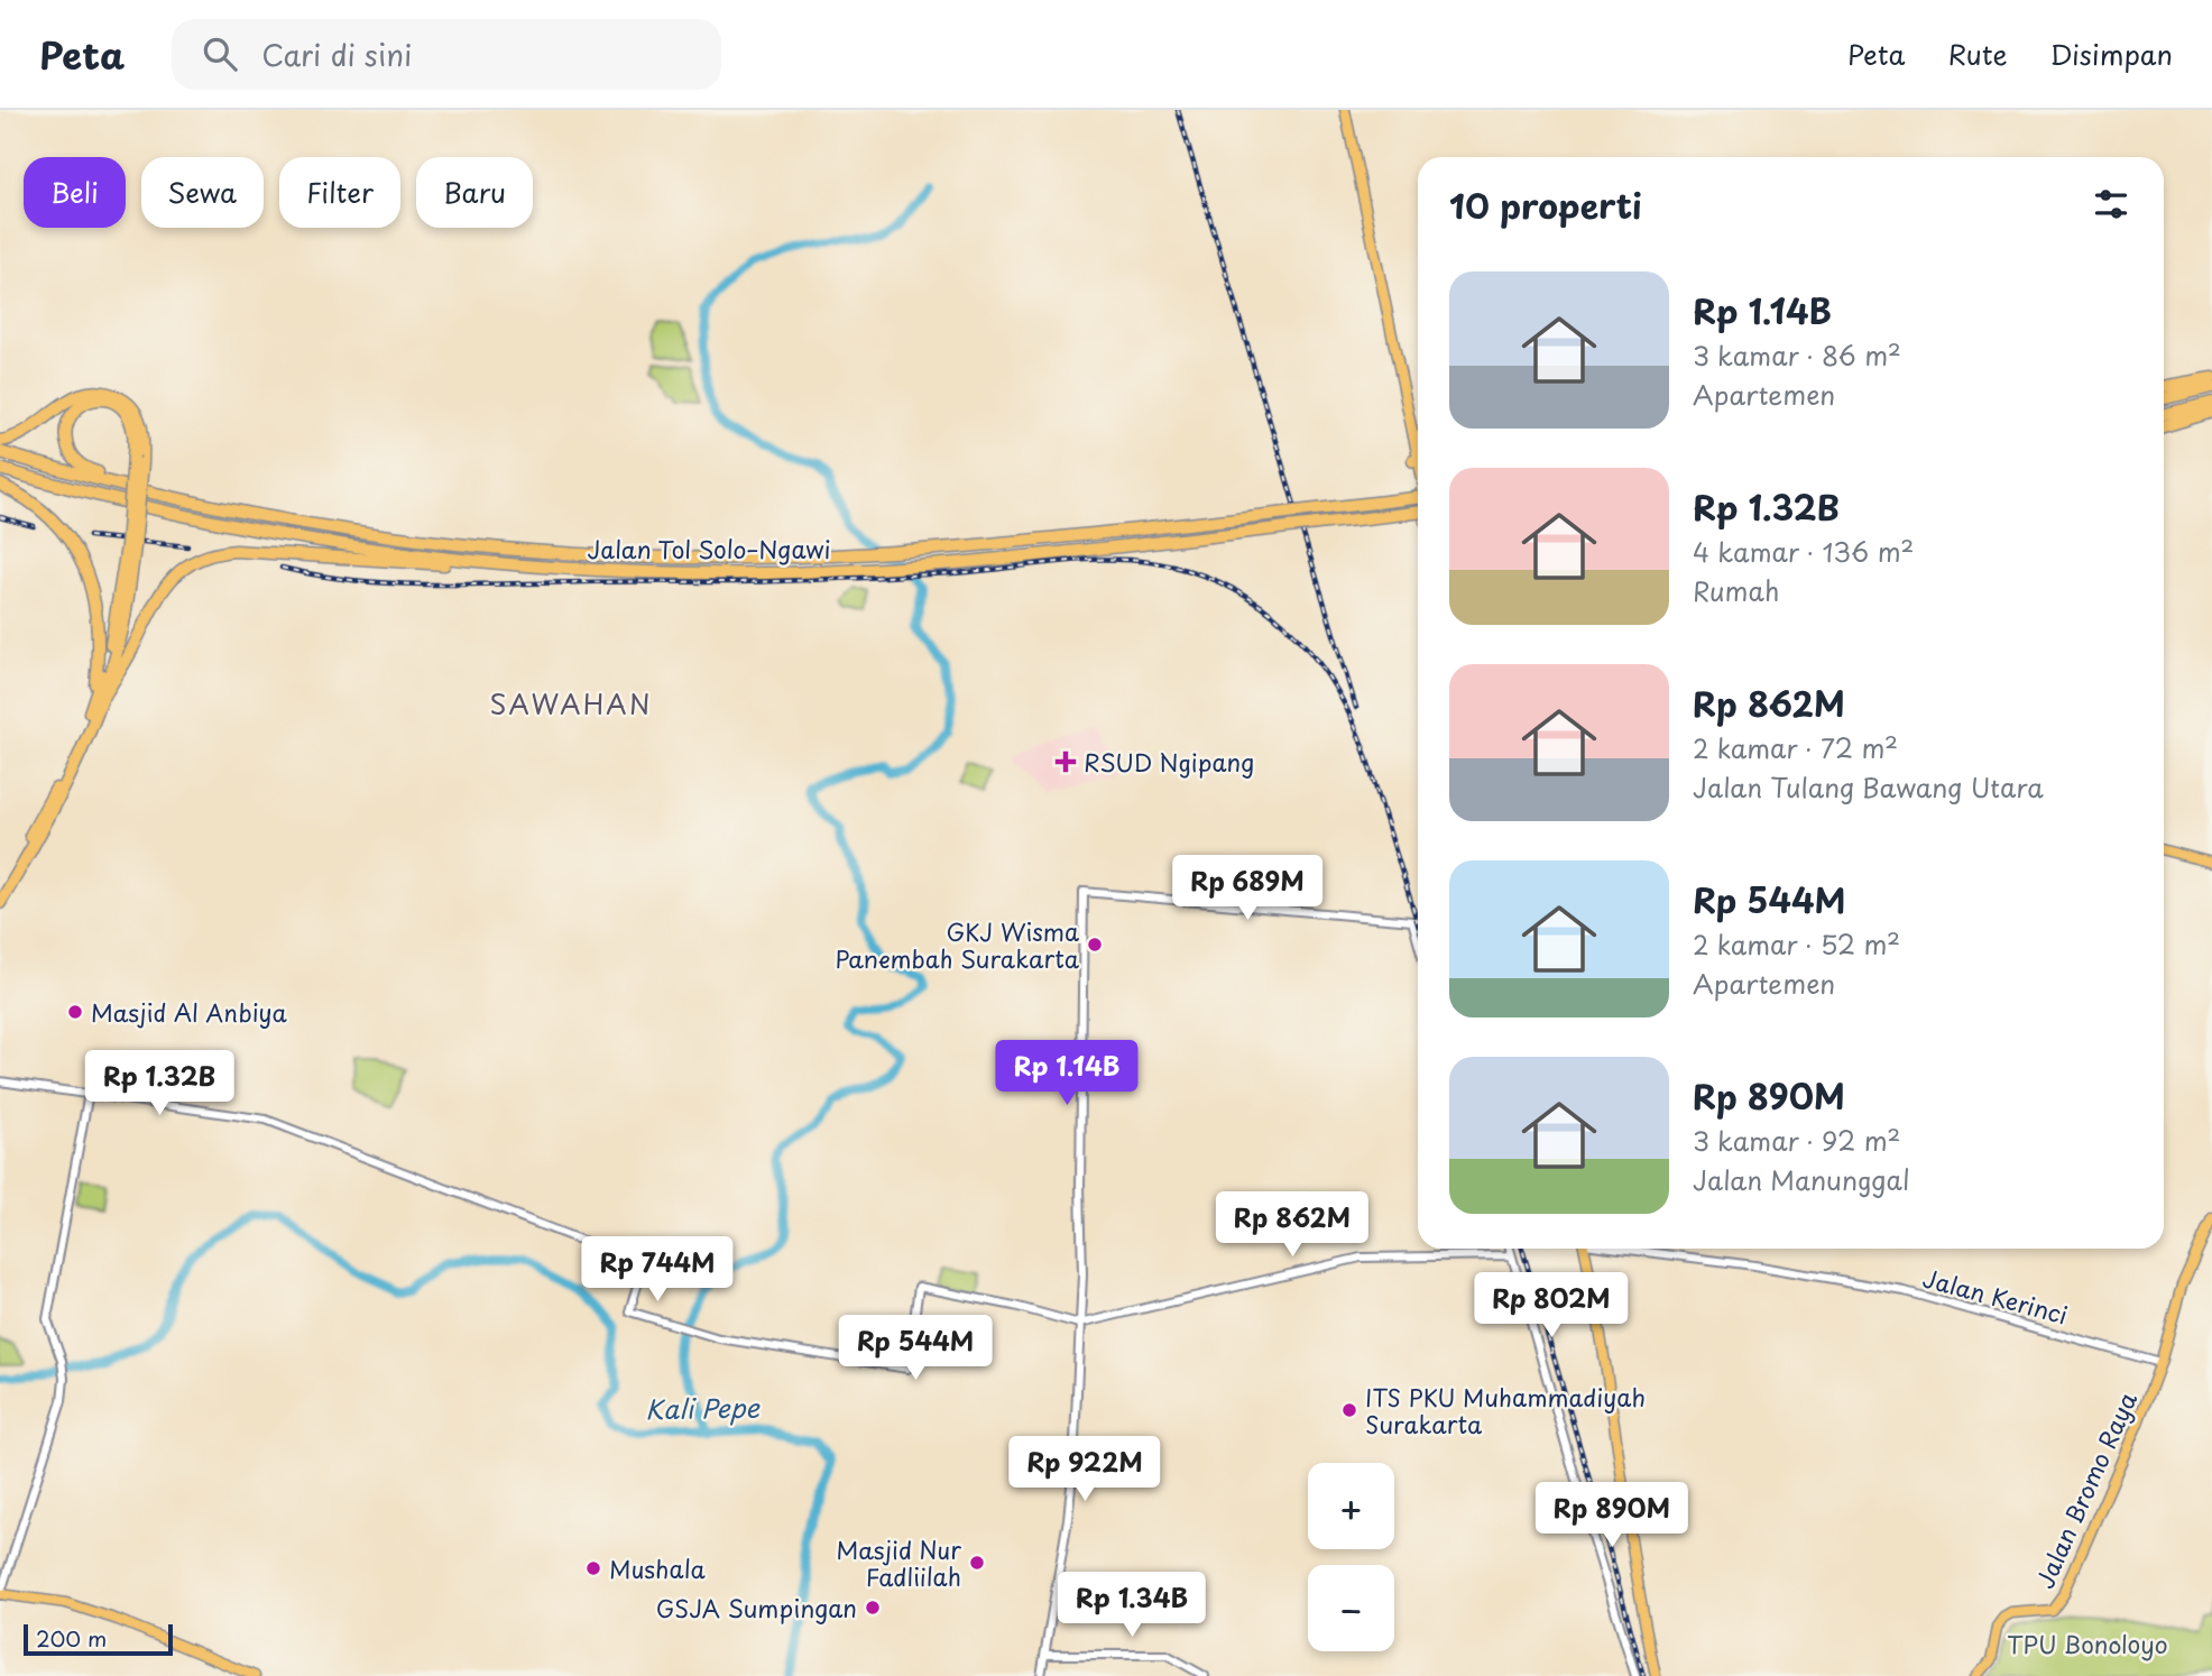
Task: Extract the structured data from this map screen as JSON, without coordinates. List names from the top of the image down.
{
  "streets": {
    "highway": ["Jalan Tol Solo–Ngawi"],
    "main road": ["Jalan Bromo Raya"],
    "street": ["Jalan Kerinci"]
  },
  "crossings": [
    ["Jalan Kerinci", "Jalan Bromo Raya"]
  ],
  "districts": ["SAWAHAN"],
  "water": ["Kali Pepe"],
  "parks": ["TPU Bonoloyo"],
  "places": {
    "health": ["RSUD Ngipang"],
    "other": [
      "GKJ Wisma Panembah Surakarta",
      "Masjid Al Anbiya",
      "ITS PKU Muhammadiyah Surakarta",
      "Masjid Nur Fadliilah",
      "Mushala",
      "GSJA Sumpingan"
    ]
  },
  "scale_bar": "200 m",
  "page": {
    "header": "Peta",
    "search": "Cari di sini",
    "nav": ["Peta", "Rute", "Disimpan"],
    "chip": [
      "Beli",
      "Sewa",
      "Filter",
      "Baru"
    ],
    "heading": "10 properti",
    "list": [
      {
        "name": "Rp 1.14B",
        "note": "3 kamar · 86 m² · Apartemen"
      },
      {
        "name": "Rp 1.32B",
        "note": "4 kamar · 136 m² · Rumah"
      },
      {
        "name": "Rp 862M",
        "note": "2 kamar · 72 m² · Jalan Tulang Bawang Utara"
      },
      {
        "name": "Rp 544M",
        "note": "2 kamar · 52 m² · Apartemen"
      },
      {
        "name": "Rp 890M",
        "note": "3 kamar · 92 m² · Jalan Manunggal"
      }
    ],
    "price": [
      "Rp 689M",
      "Rp 1.14B",
      "Rp 1.32B",
      "Rp 862M",
      "Rp 744M",
      "Rp 802M",
      "Rp 544M",
      "Rp 922M",
      "Rp 890M",
      "Rp 1.34B"
    ],
    "map_buttons": ["+", "−"],
    "scale": "200 m"
  }
}
